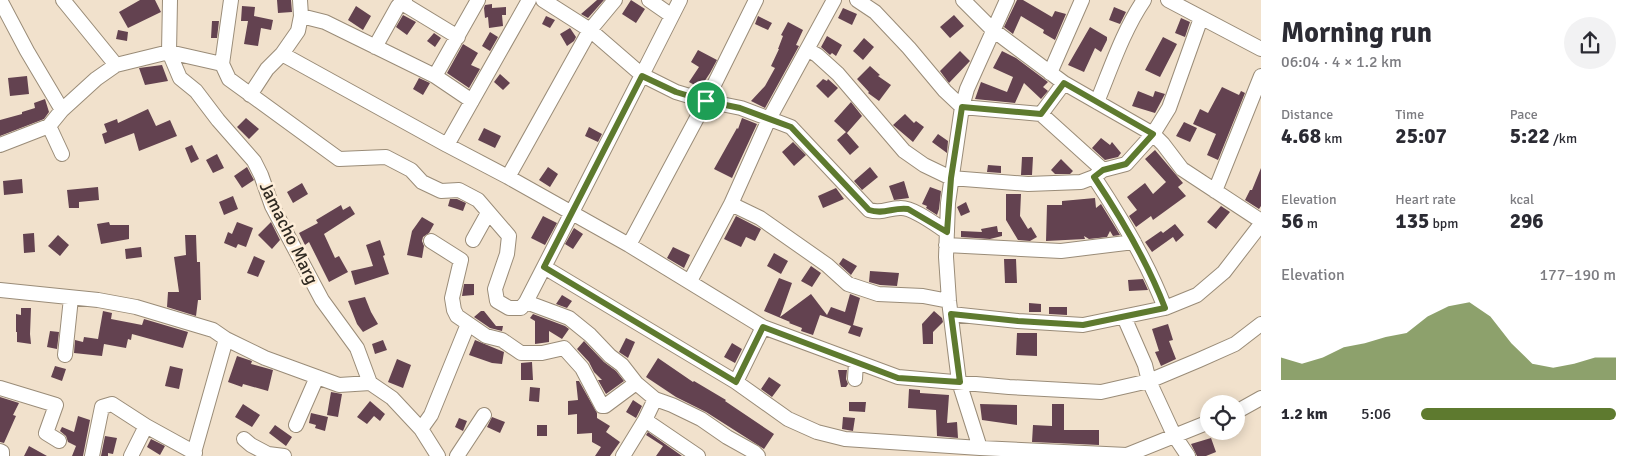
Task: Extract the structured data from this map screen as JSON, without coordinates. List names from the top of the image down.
{
  "streets": {
    "street": ["Jamacho Marg"]
  },
  "page": {
    "heading": ["Morning run", "06:04 · 4 × 1.2 km"],
    "stats": [
      ["Distance", "4.68 km"],
      ["Time", "25:07"],
      ["Pace", "5:22 /km"],
      ["Elevation", "56 m"],
      ["Heart rate", "135 bpm"],
      ["kcal", "296"]
    ],
    "chart": ["Elevation", "177–190 m"],
    "list": [
      {
        "name": "1.2 km",
        "note": "5:06"
      }
    ]
  }
}
